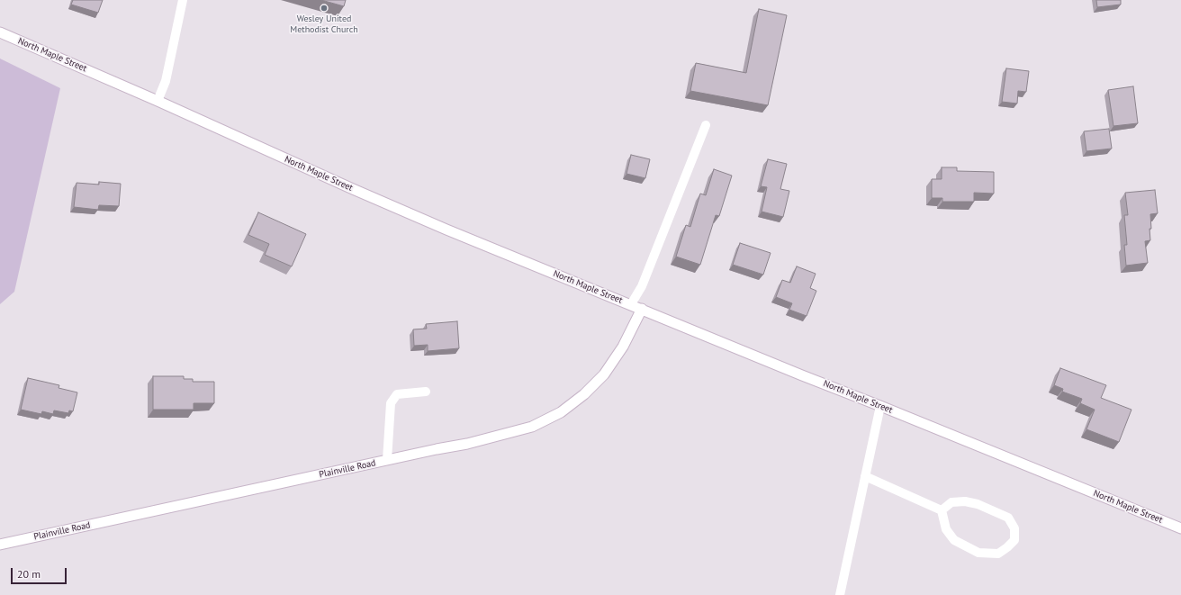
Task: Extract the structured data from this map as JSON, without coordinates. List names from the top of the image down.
{
  "streets": {
    "main road": ["North Maple Street", "Plainville Road"]
  },
  "crossings": [
    ["North Maple Street", "Plainville Road"]
  ],
  "places": ["Wesley United Methodist Church"],
  "scale_bar": "20 m"
}
